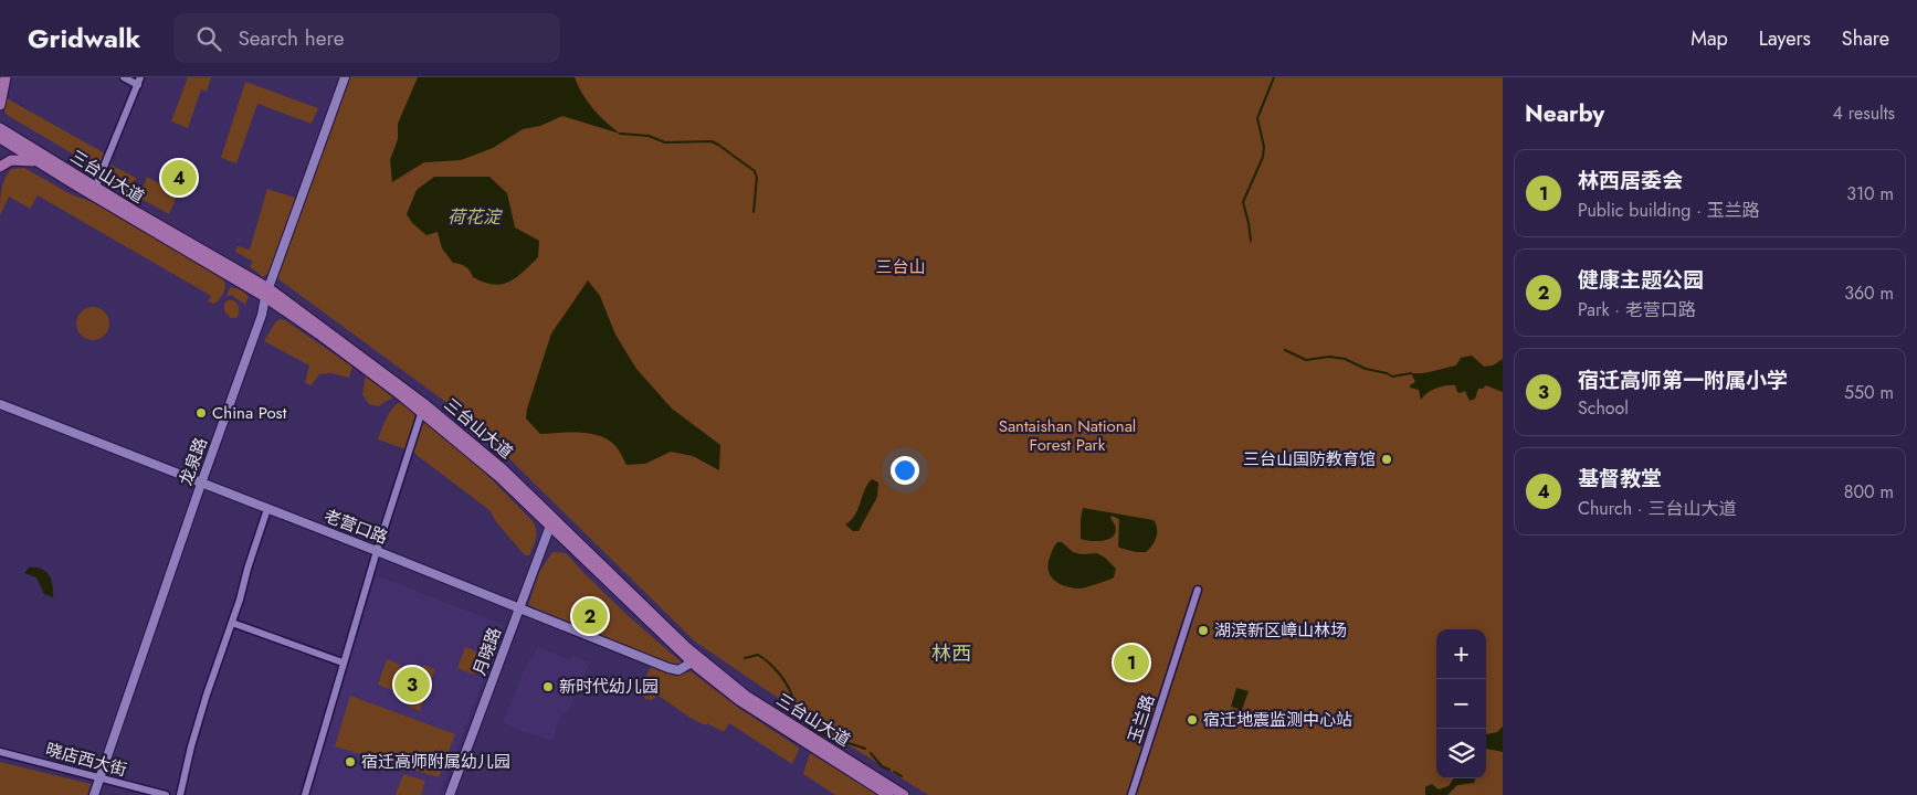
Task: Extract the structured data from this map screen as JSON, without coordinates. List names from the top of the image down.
{
  "streets": {
    "main road": ["三台山大道"],
    "street": [
      "龙泉路",
      "老营口路",
      "月晓路",
      "玉兰路",
      "晓店西大街"
    ]
  },
  "crossings": [
    ["三台山大道", "龙泉路"],
    ["三台山大道", "老营口路"],
    ["三台山大道", "月晓路"],
    ["龙泉路", "老营口路"],
    ["龙泉路", "晓店西大街"],
    ["老营口路", "月晓路"]
  ],
  "districts": ["林西"],
  "water": ["荷花淀"],
  "parks": ["三台山", "Santaishan National Forest Park"],
  "places": [
    "China Post",
    "三台山国防教育馆",
    "湖滨新区嶂山林场",
    "新时代幼儿园",
    "宿迁地震监测中心站",
    "宿迁高师附属幼儿园"
  ],
  "page": {
    "header": "Gridwalk",
    "search": "Search here",
    "nav": ["Map", "Layers", "Share"],
    "heading": ["Nearby", "4 results"],
    "list": [
      {
        "mark": "1",
        "name": "林西居委会",
        "note": "Public building · 玉兰路",
        "value": "310 m"
      },
      {
        "mark": "2",
        "name": "健康主题公园",
        "note": "Park · 老营口路",
        "value": "360 m"
      },
      {
        "mark": "3",
        "name": "宿迁高师第一附属小学",
        "note": "School",
        "value": "550 m"
      },
      {
        "mark": "4",
        "name": "基督教堂",
        "note": "Church · 三台山大道",
        "value": "800 m"
      }
    ],
    "pins": [
      "4",
      "2",
      "1",
      "3"
    ],
    "map_buttons": ["+", "−"]
  }
}
